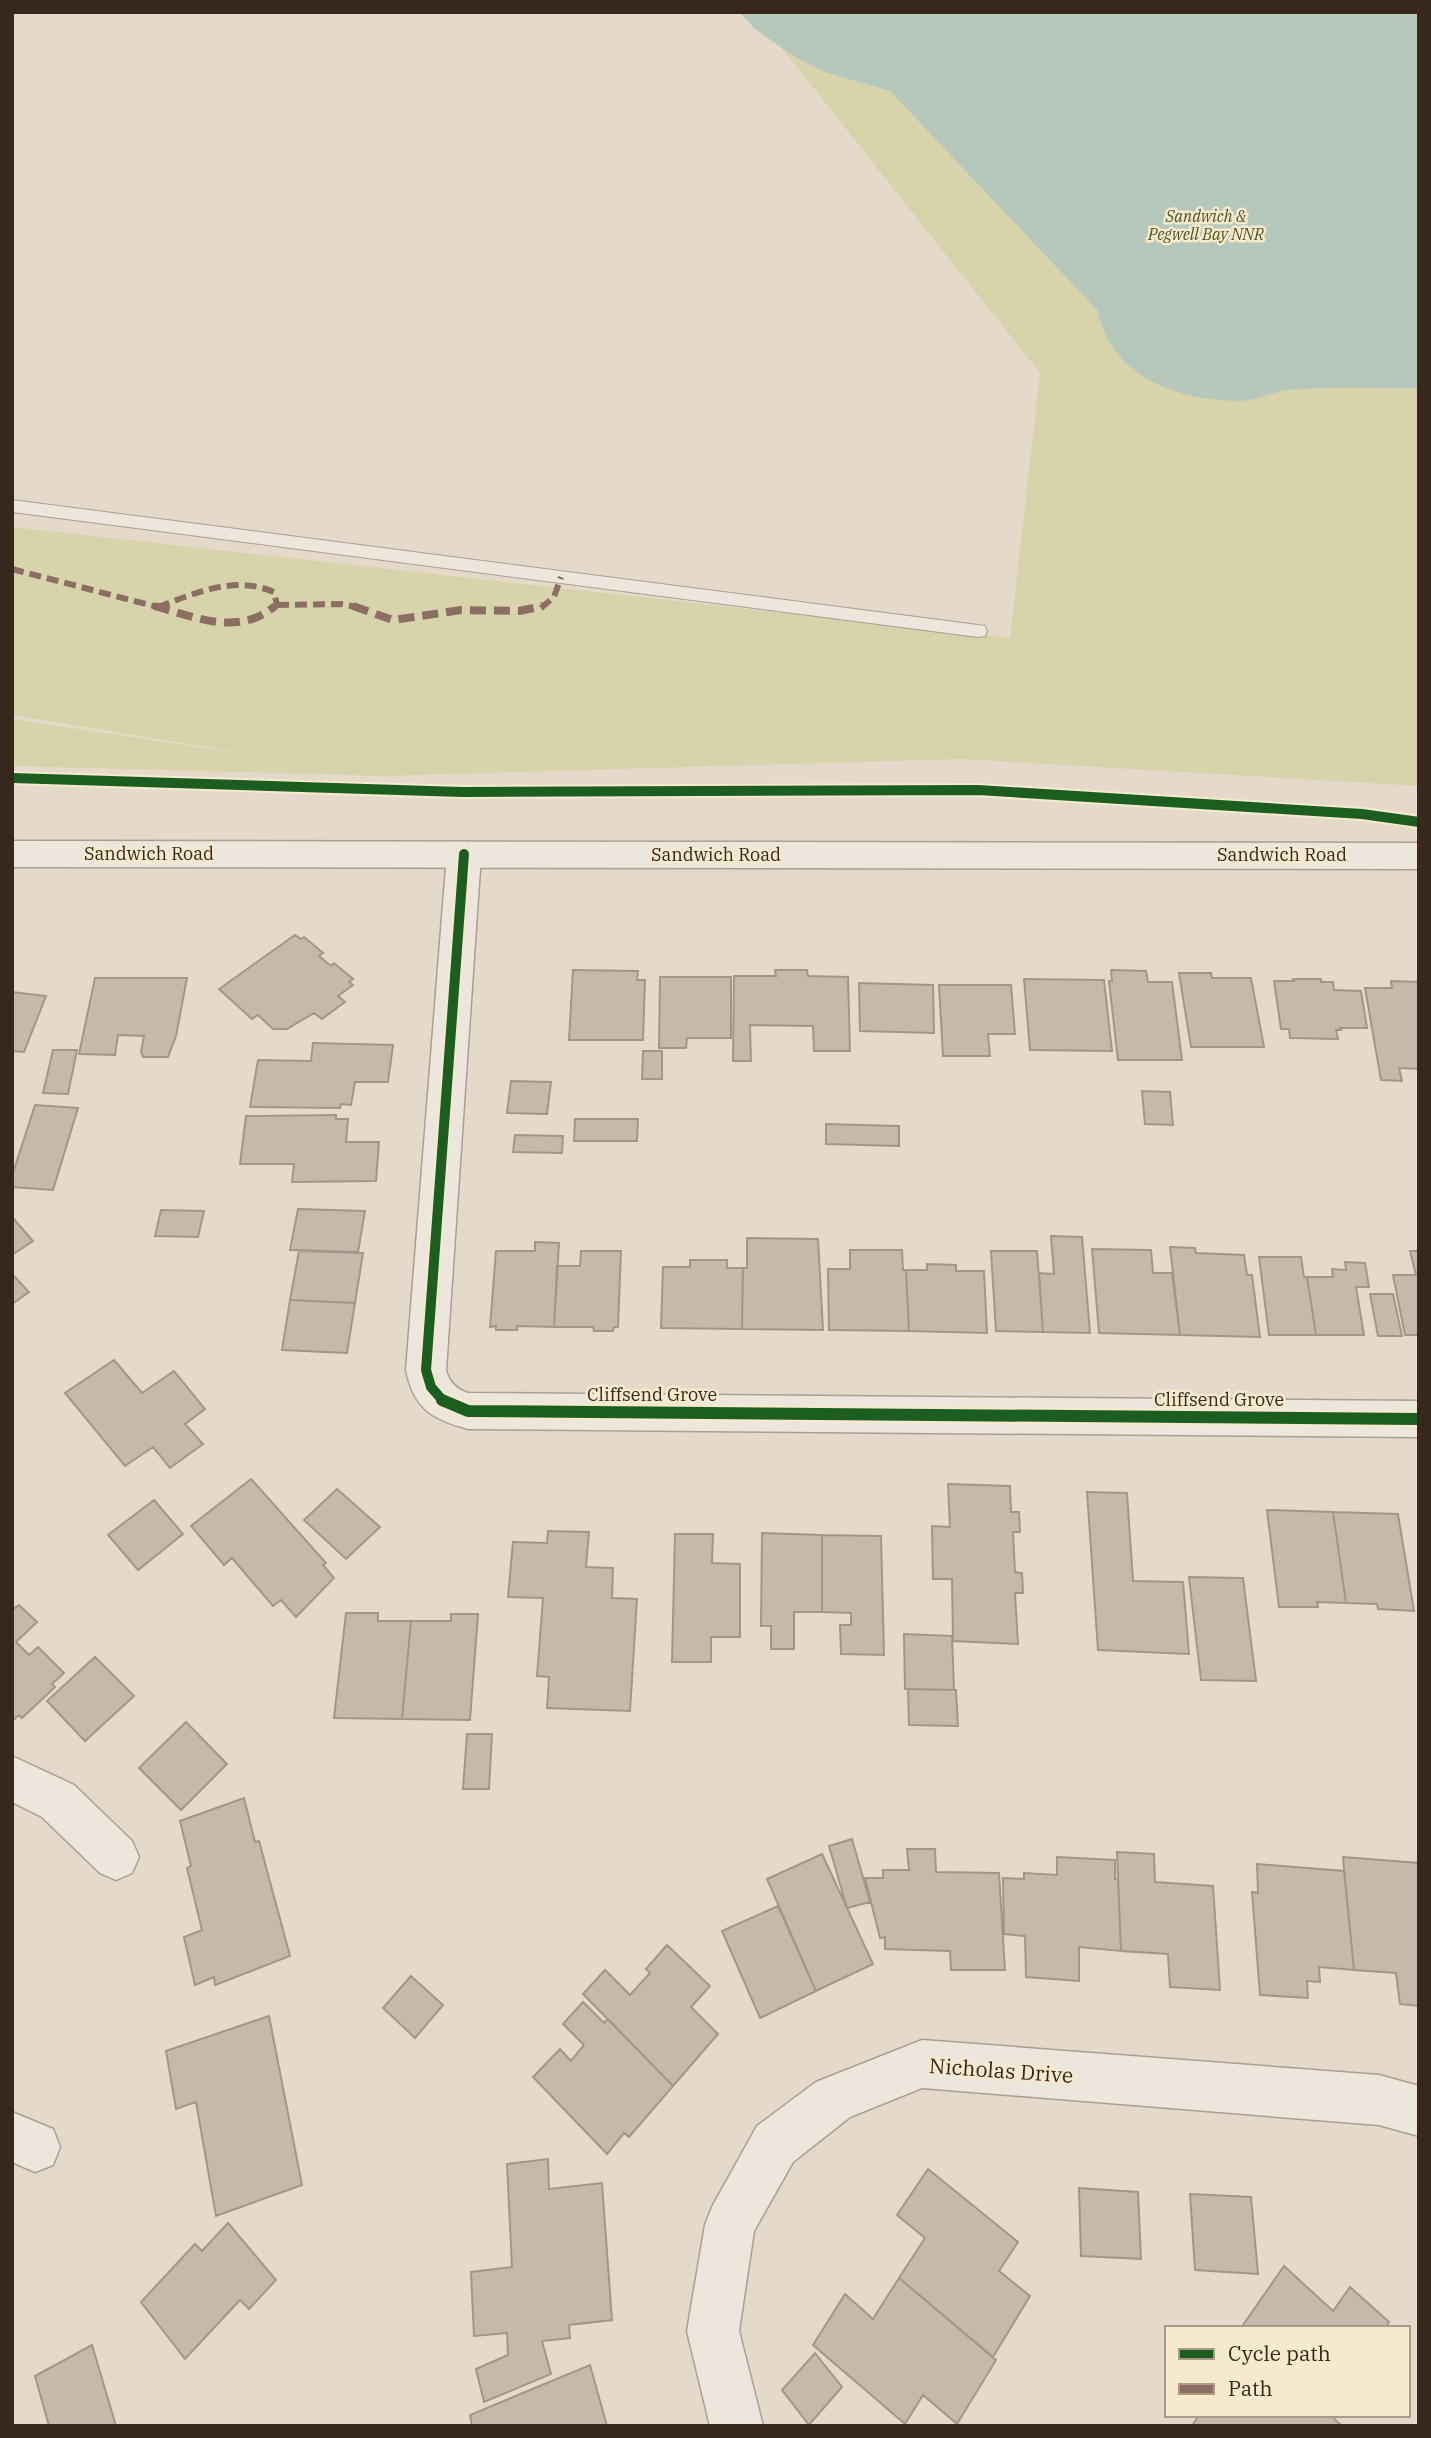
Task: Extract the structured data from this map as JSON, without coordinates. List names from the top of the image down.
{
  "streets": {
    "street": ["Sandwich Road", "Cliffsend Grove", "Nicholas Drive"]
  },
  "crossings": [
    ["Sandwich Road", "Cliffsend Grove"]
  ],
  "parks": ["Sandwich & Pegwell Bay NNR"],
  "legend": ["Cycle path", "Path"]
}
